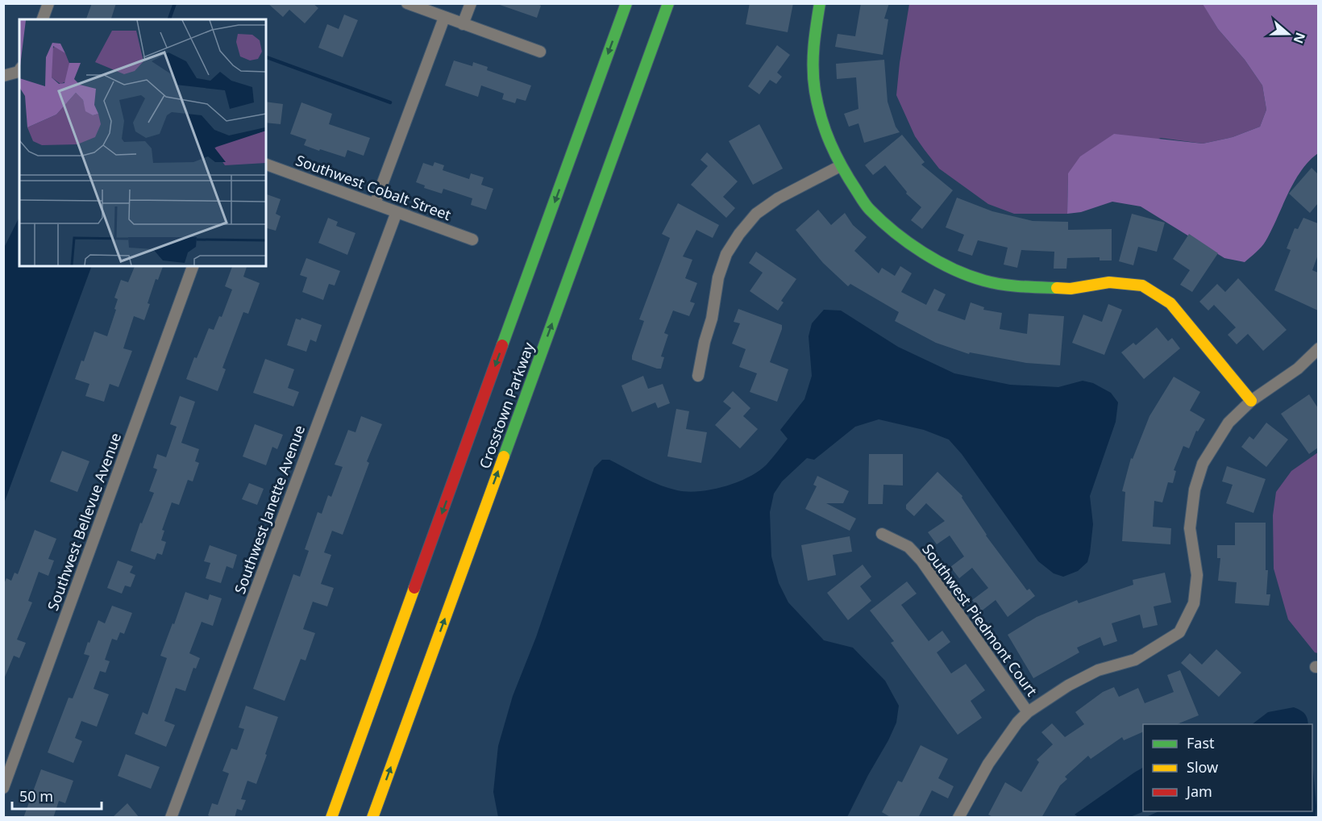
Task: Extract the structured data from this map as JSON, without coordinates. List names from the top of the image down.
{
  "streets": {
    "main road": ["Crosstown Parkway"],
    "street": [
      "Southwest Cobalt Street",
      "Southwest Janette Avenue",
      "Southwest Bellevue Avenue",
      "Southwest Piedmont Court"
    ]
  },
  "crossings": [
    ["Southwest Cobalt Street", "Southwest Janette Avenue"]
  ],
  "legend": ["Fast", "Slow", "Jam"],
  "scale_bar": "50 m",
  "north": "right"
}
